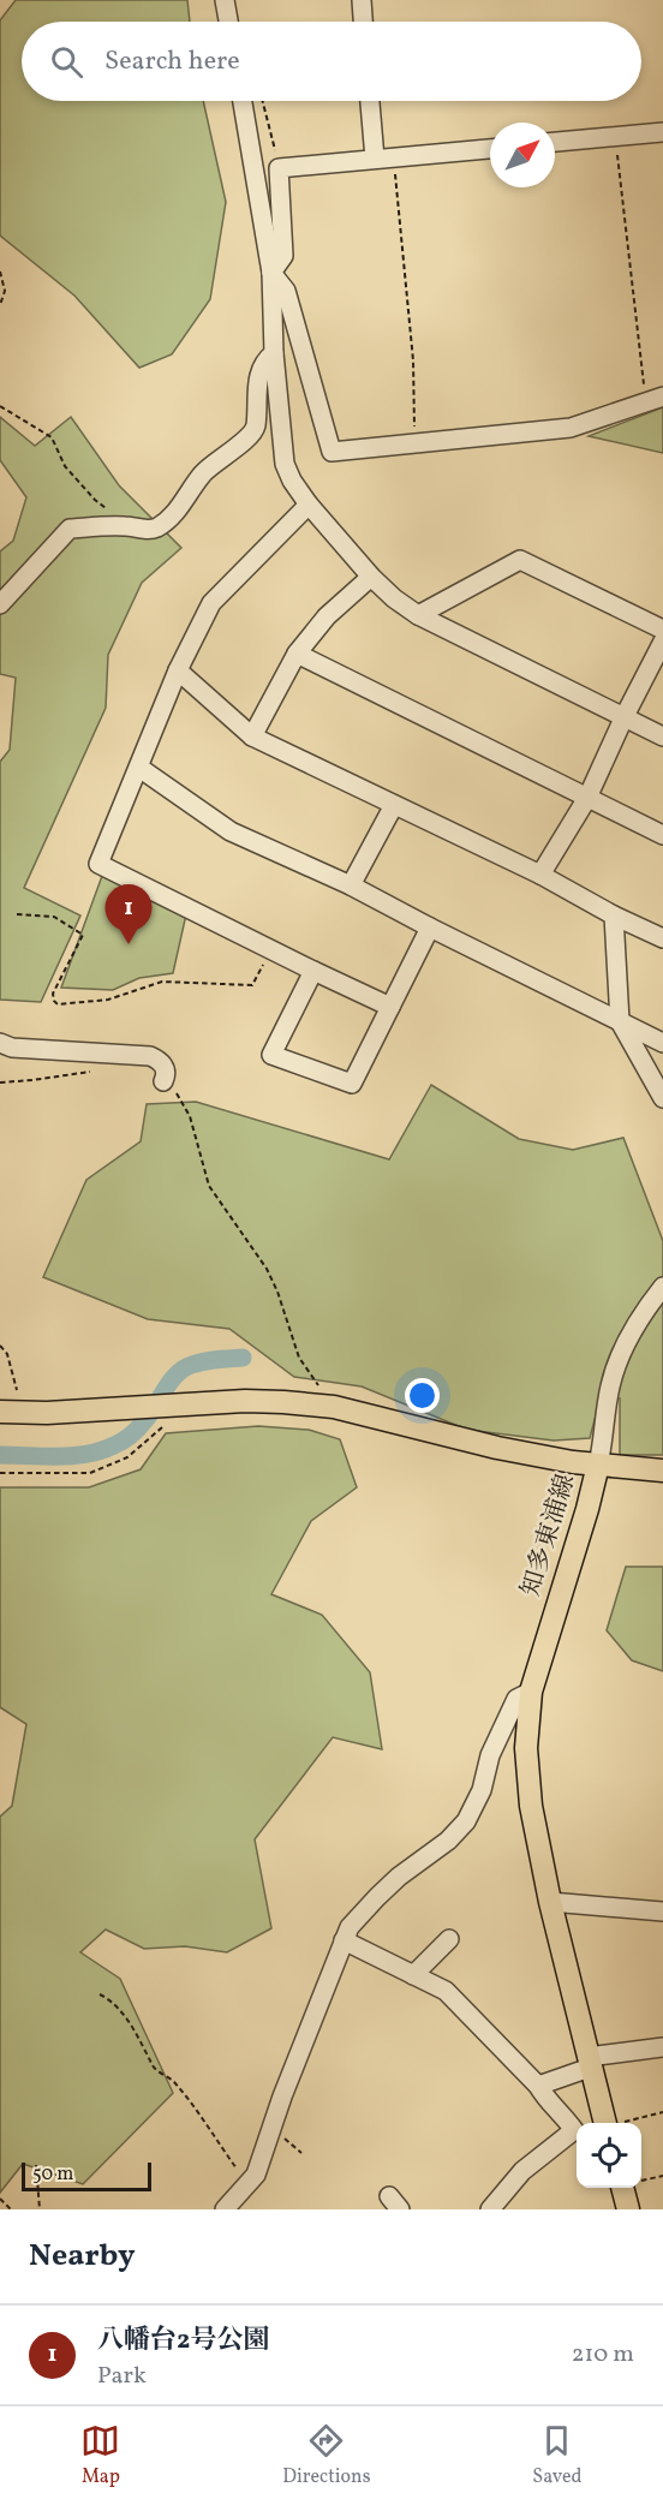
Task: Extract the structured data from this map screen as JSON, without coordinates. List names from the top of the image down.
{
  "streets": {
    "main road": ["知多東浦線"]
  },
  "scale_bar": "50 m",
  "north": "top right",
  "page": {
    "search": "Search here",
    "pins": "1",
    "scale": "50 m",
    "heading": "Nearby",
    "list": [
      {
        "mark": "1",
        "name": "八幡台2号公園",
        "note": "Park",
        "value": "210 m"
      }
    ],
    "nav": ["Map", "Directions", "Saved"]
  }
}
